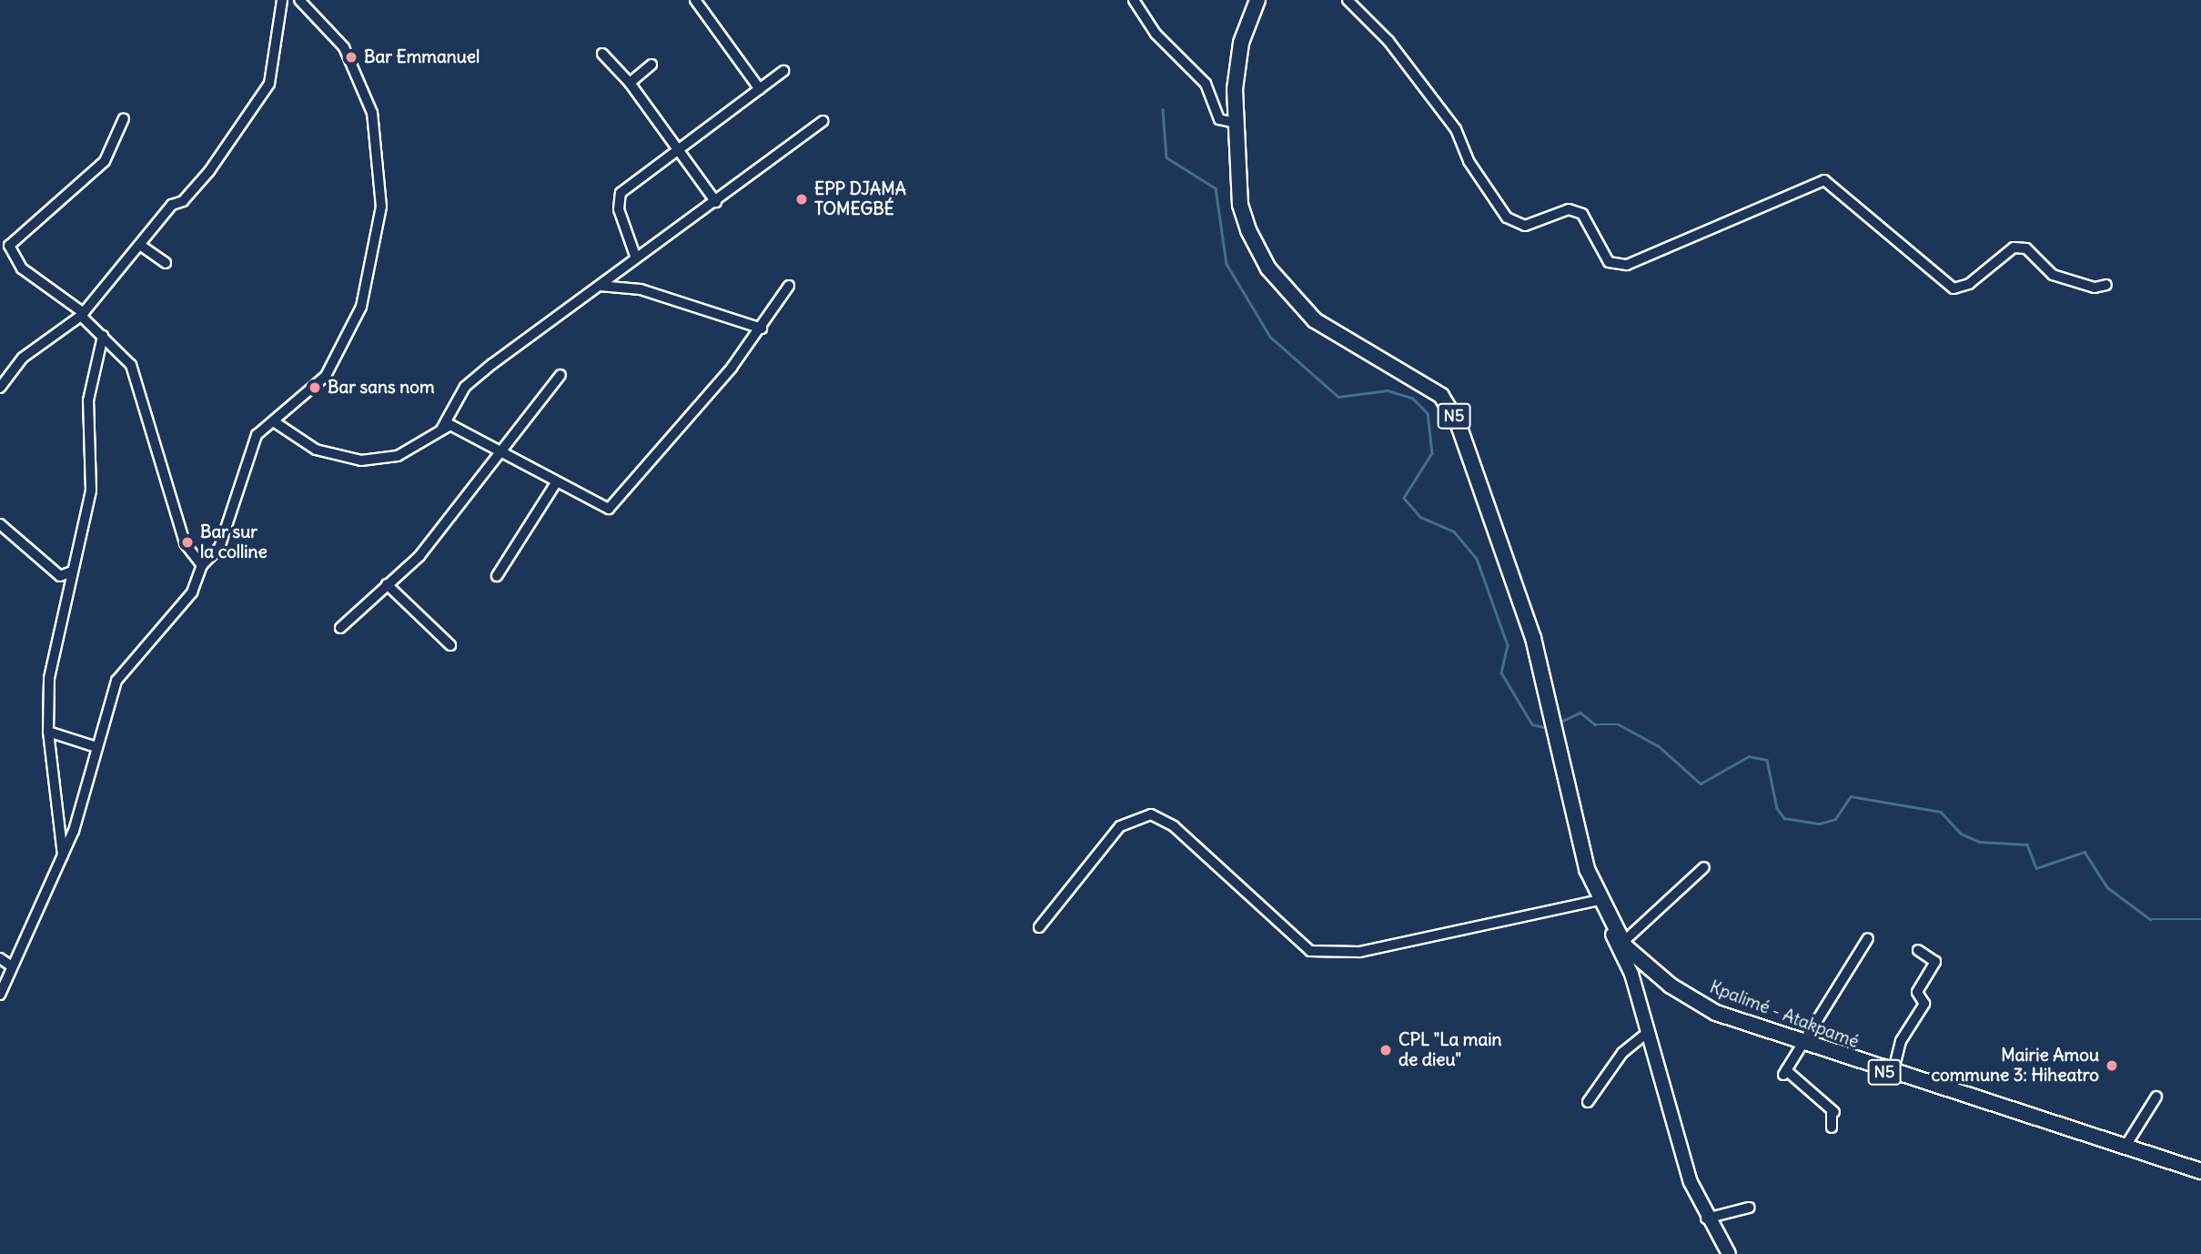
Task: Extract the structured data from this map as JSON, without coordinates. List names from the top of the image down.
{
  "streets": {
    "main road": ["N5", "Kpalimé - Atakpamé"]
  },
  "crossings": [
    ["N5", "Kpalimé - Atakpamé"]
  ],
  "places": [
    "Bar Emmanuel",
    "EPP DJAMA TOMEGBÉ",
    "Bar sans nom",
    "Bar sur la colline",
    "CPL \"La main de dieu\"",
    "Mairie Amou commune 3: Hiheatro"
  ]
}
